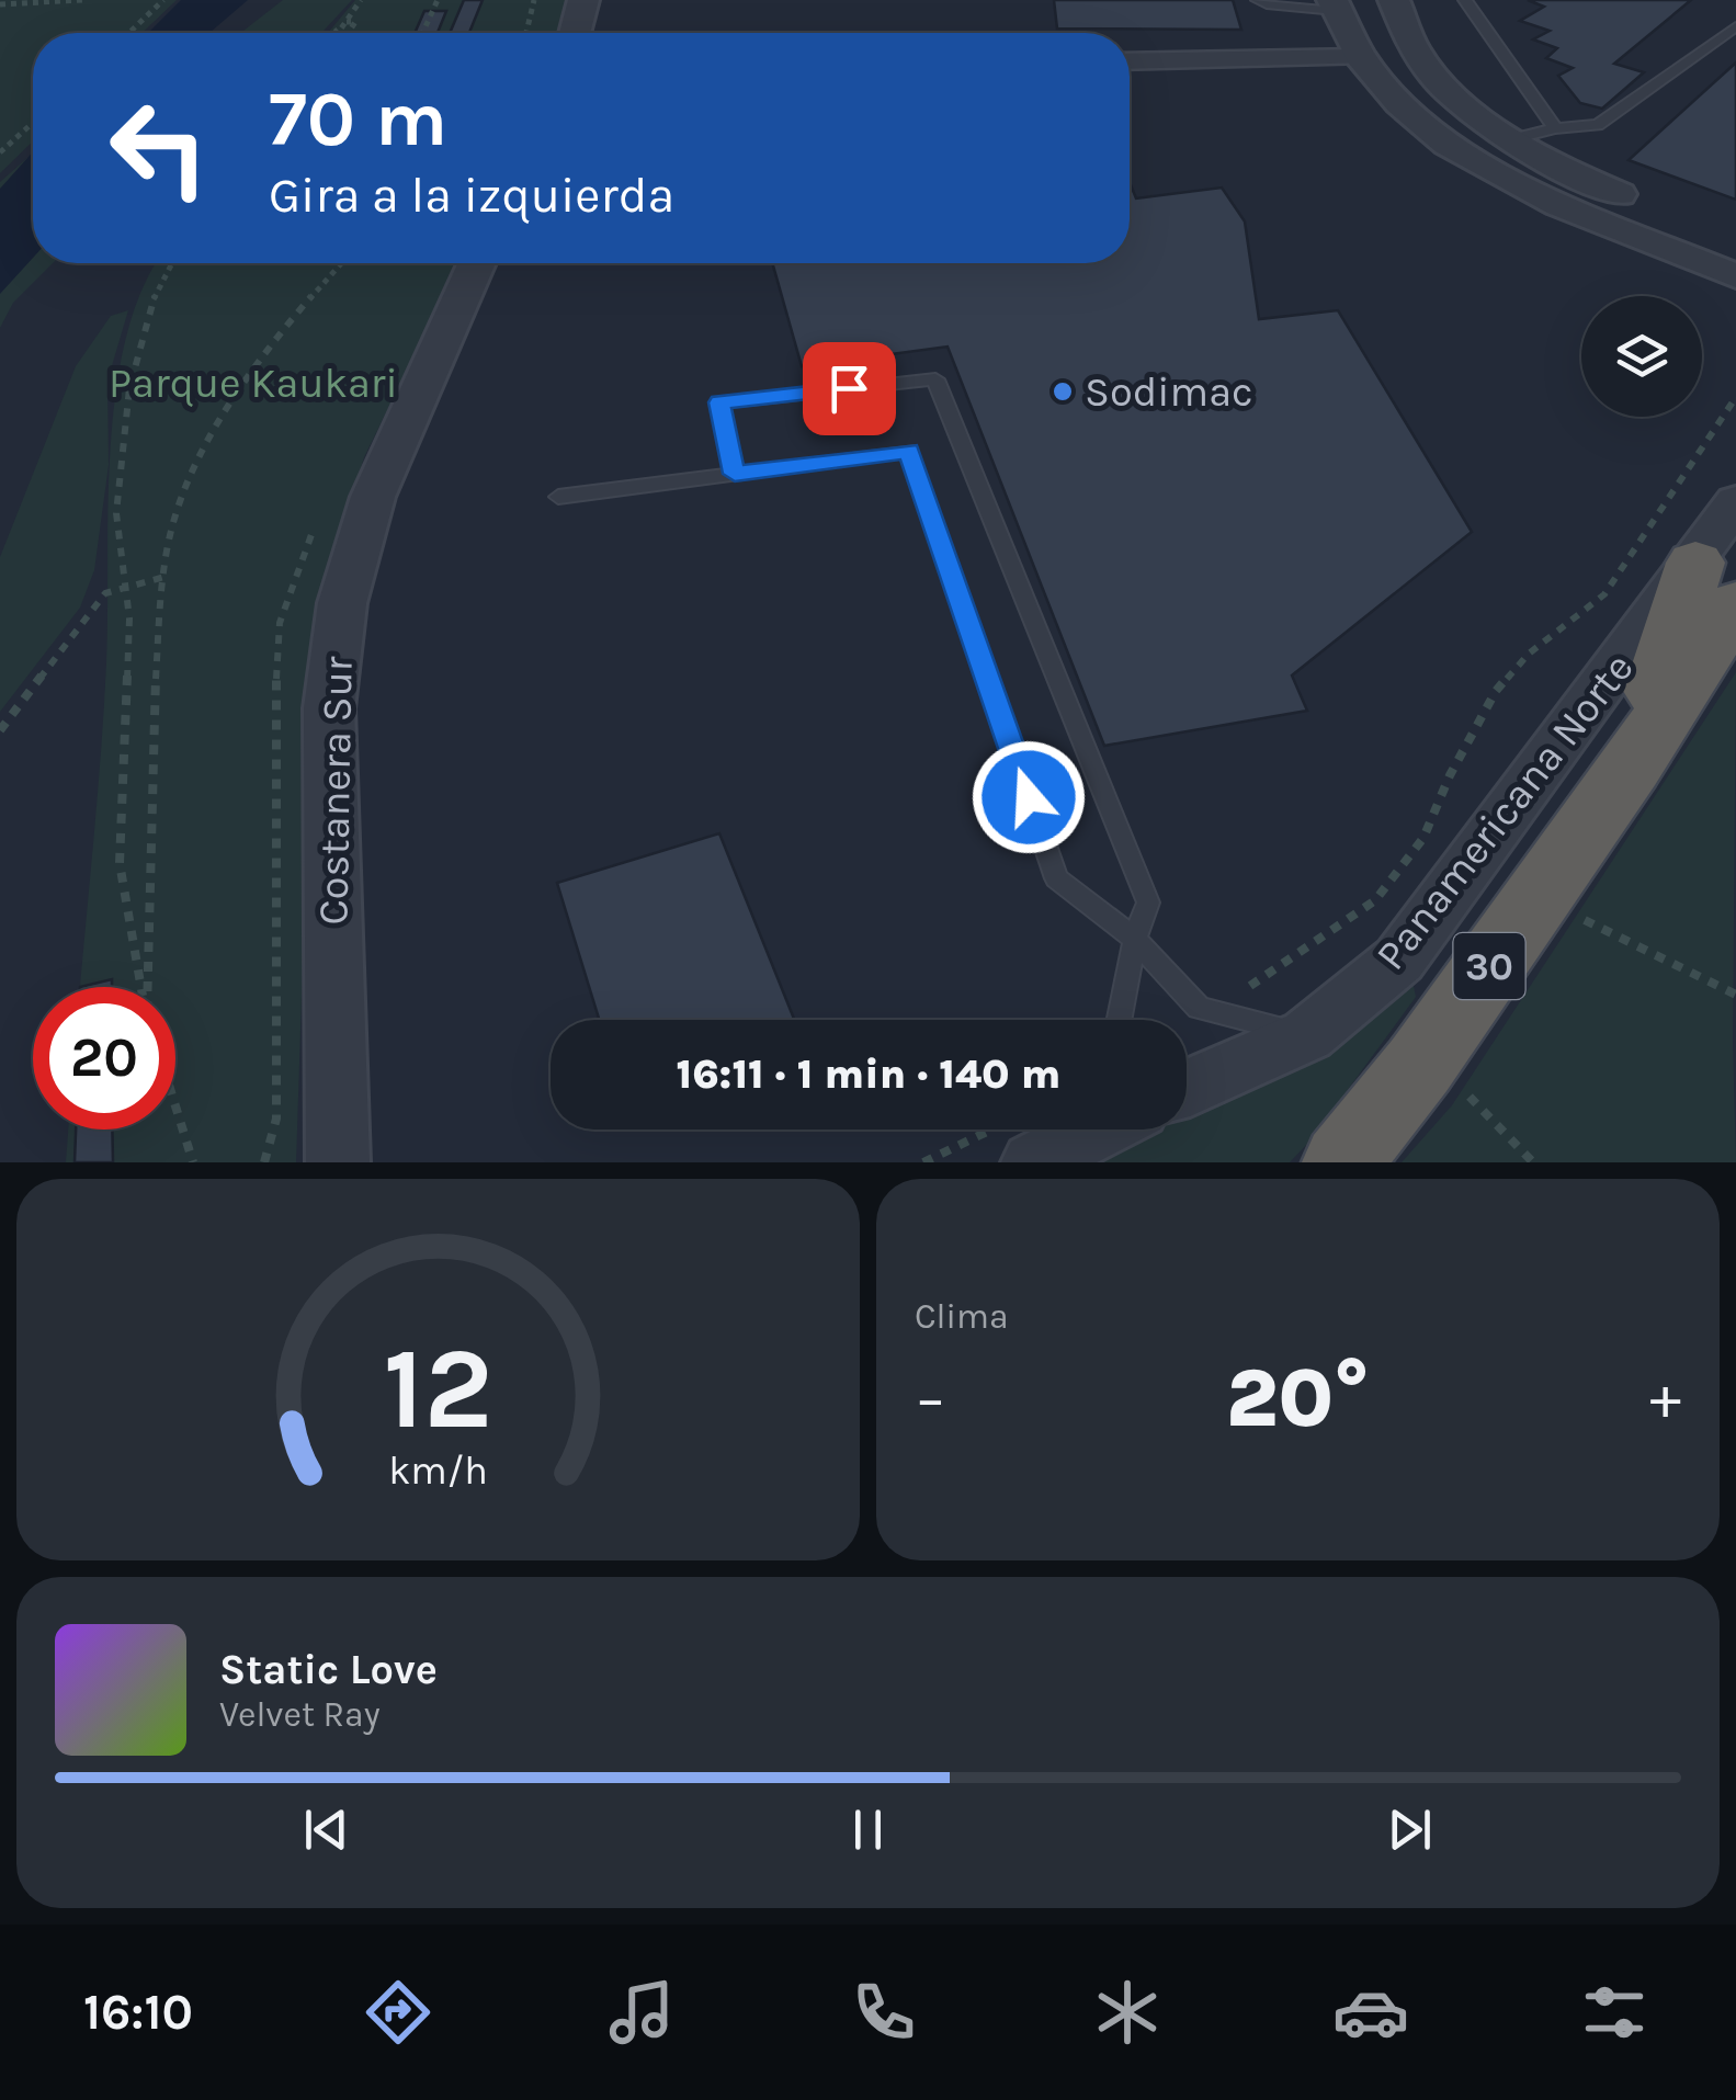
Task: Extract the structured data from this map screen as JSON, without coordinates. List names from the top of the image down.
{
  "streets": {
    "highway": ["Panamericana Norte", "30"],
    "street": ["Costanera Sur"]
  },
  "parks": ["Parque Kaukari"],
  "places": ["Sodimac"],
  "page": {
    "turn": ["70 m", "Gira a la izquierda"],
    "limit": "20",
    "trip": "16:11 · 1 min · 140 m",
    "tile": "Clima",
    "heat": ["−", "20°", "+"],
    "song": ["Static Love", "Velvet Ray"],
    "tabs": "16:10",
    "gauge": ["12", "km/h"]
  }
}
